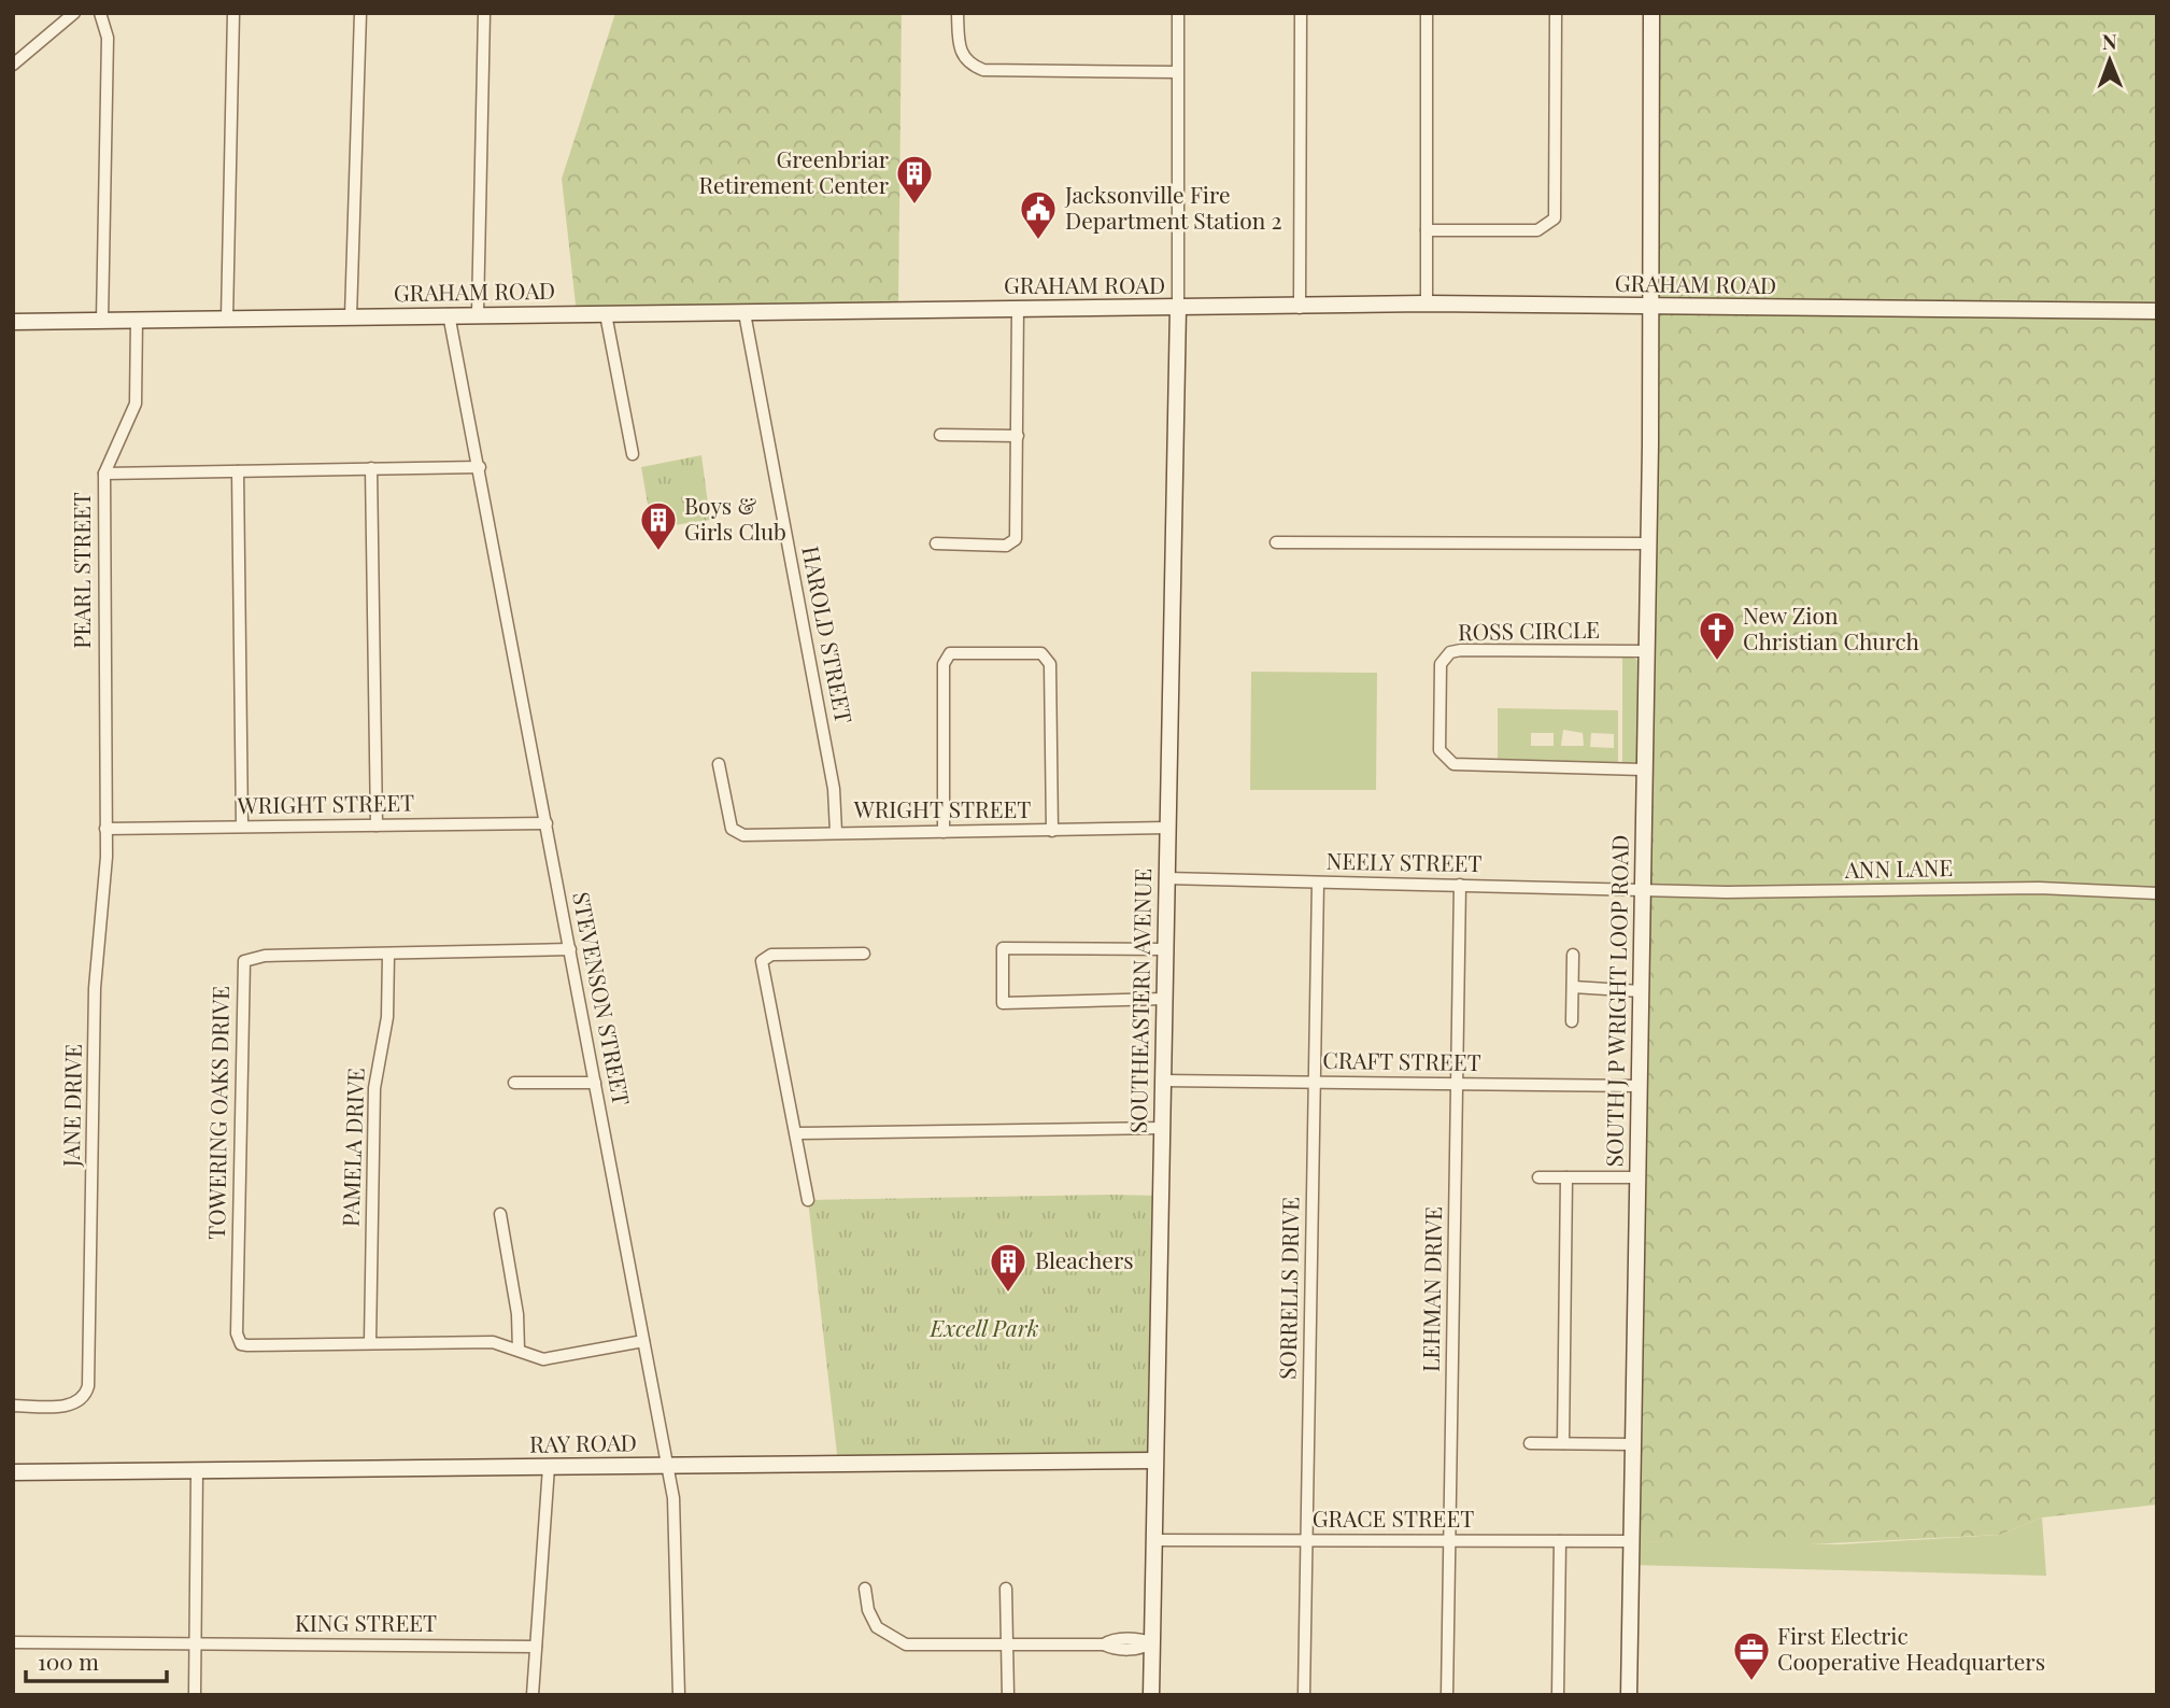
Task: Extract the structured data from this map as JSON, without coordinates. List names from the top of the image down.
{
  "streets": {
    "main road": [
      "GRAHAM ROAD",
      "SOUTHEASTERN AVENUE",
      "SOUTH J P WRIGHT LOOP ROAD",
      "RAY ROAD"
    ],
    "street": [
      "PEARL STREET",
      "ROSS CIRCLE",
      "HAROLD STREET",
      "WRIGHT STREET",
      "NEELY STREET",
      "ANN LANE",
      "STEVENSON STREET",
      "CRAFT STREET",
      "JANE DRIVE",
      "TOWERING OAKS DRIVE",
      "PAMELA DRIVE",
      "SORRELLS DRIVE",
      "LEHMAN DRIVE",
      "GRACE STREET",
      "KING STREET"
    ]
  },
  "crossings": [
    ["GRAHAM ROAD", "PEARL STREET"],
    ["GRAHAM ROAD", "HAROLD STREET"],
    ["GRAHAM ROAD", "STEVENSON STREET"],
    ["GRAHAM ROAD", "SOUTHEASTERN AVENUE"],
    ["GRAHAM ROAD", "SOUTH J P WRIGHT LOOP ROAD"],
    ["PEARL STREET", "WRIGHT STREET"],
    ["PEARL STREET", "JANE DRIVE"],
    ["ROSS CIRCLE", "SOUTH J P WRIGHT LOOP ROAD"],
    ["HAROLD STREET", "WRIGHT STREET"],
    ["WRIGHT STREET", "STEVENSON STREET"],
    ["WRIGHT STREET", "SOUTHEASTERN AVENUE"],
    ["WRIGHT STREET", "JANE DRIVE"],
    ["NEELY STREET", "ANN LANE"],
    ["NEELY STREET", "SOUTHEASTERN AVENUE"],
    ["NEELY STREET", "SOUTH J P WRIGHT LOOP ROAD"],
    ["NEELY STREET", "SORRELLS DRIVE"],
    ["NEELY STREET", "LEHMAN DRIVE"],
    ["ANN LANE", "SOUTH J P WRIGHT LOOP ROAD"],
    ["STEVENSON STREET", "TOWERING OAKS DRIVE"],
    ["STEVENSON STREET", "RAY ROAD"],
    ["SOUTHEASTERN AVENUE", "CRAFT STREET"],
    ["SOUTHEASTERN AVENUE", "RAY ROAD"],
    ["SOUTHEASTERN AVENUE", "GRACE STREET"],
    ["SOUTH J P WRIGHT LOOP ROAD", "CRAFT STREET"],
    ["SOUTH J P WRIGHT LOOP ROAD", "GRACE STREET"],
    ["CRAFT STREET", "SORRELLS DRIVE"],
    ["CRAFT STREET", "LEHMAN DRIVE"],
    ["TOWERING OAKS DRIVE", "PAMELA DRIVE"],
    ["SORRELLS DRIVE", "GRACE STREET"],
    ["LEHMAN DRIVE", "GRACE STREET"]
  ],
  "parks": ["Excell Park"],
  "places": {
    "building": ["Greenbriar Retirement Center", "Boys & Girls Club", "Bleachers"],
    "public building": ["Jacksonville Fire Department Station 2"],
    "church": ["New Zion Christian Church"],
    "office": ["First Electric Cooperative Headquarters"]
  },
  "scale_bar": "100 m",
  "north": "top"
}
